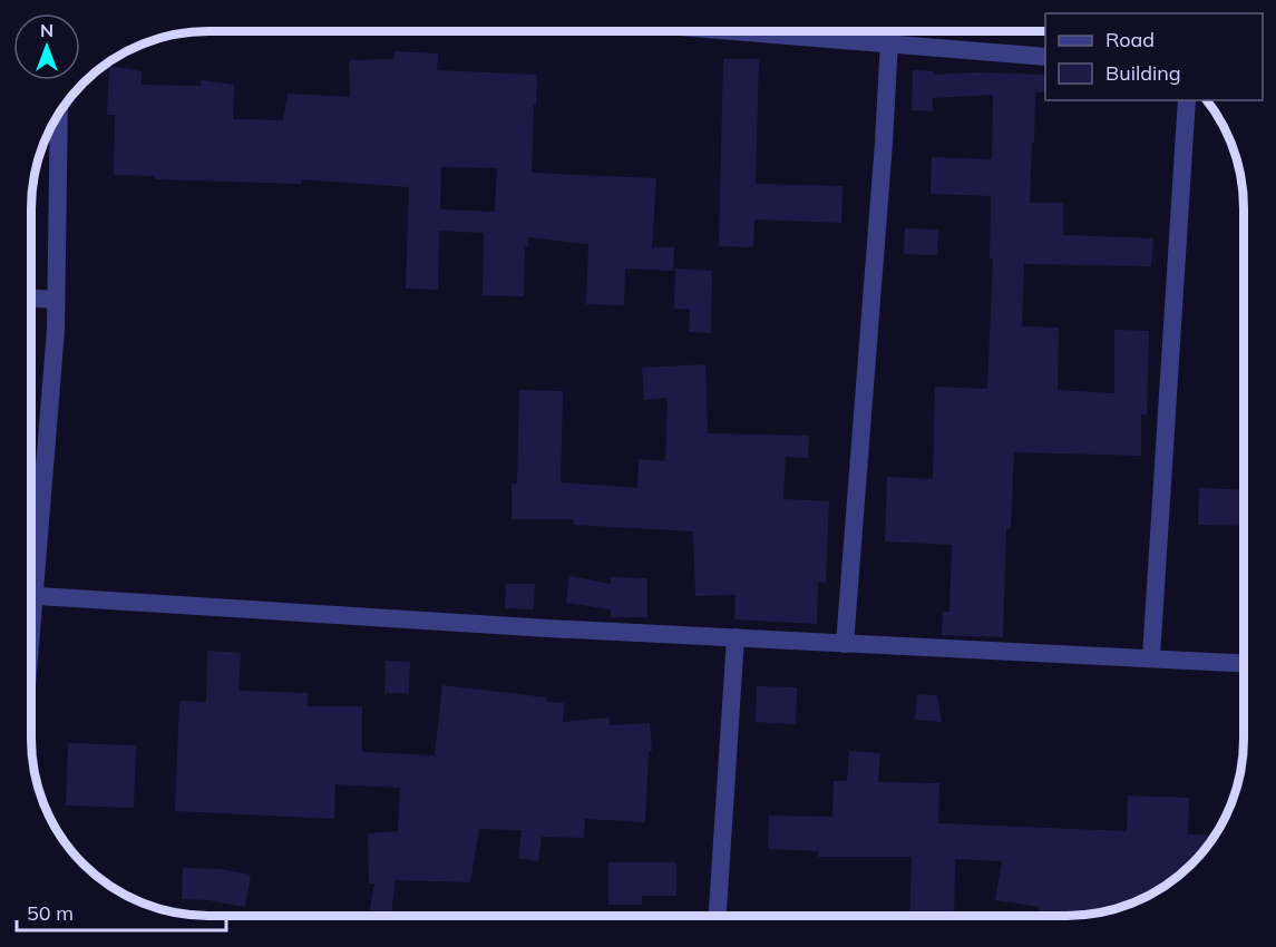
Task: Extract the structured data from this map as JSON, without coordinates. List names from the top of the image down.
{
  "legend": ["Road", "Building"],
  "scale_bar": "50 m",
  "north": "top"
}
